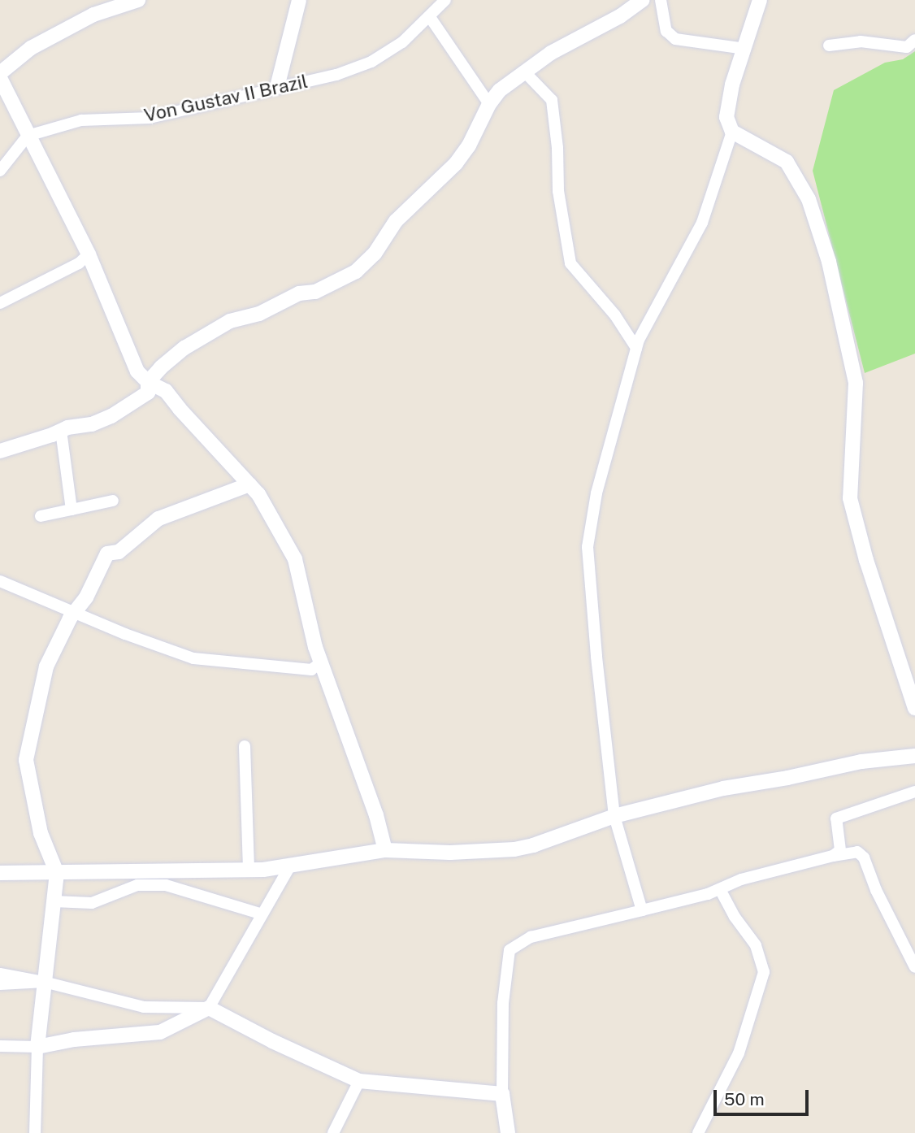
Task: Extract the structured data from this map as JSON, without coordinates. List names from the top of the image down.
{
  "streets": {
    "street": ["Von Gustav II Brazil"]
  },
  "scale_bar": "50 m"
}
